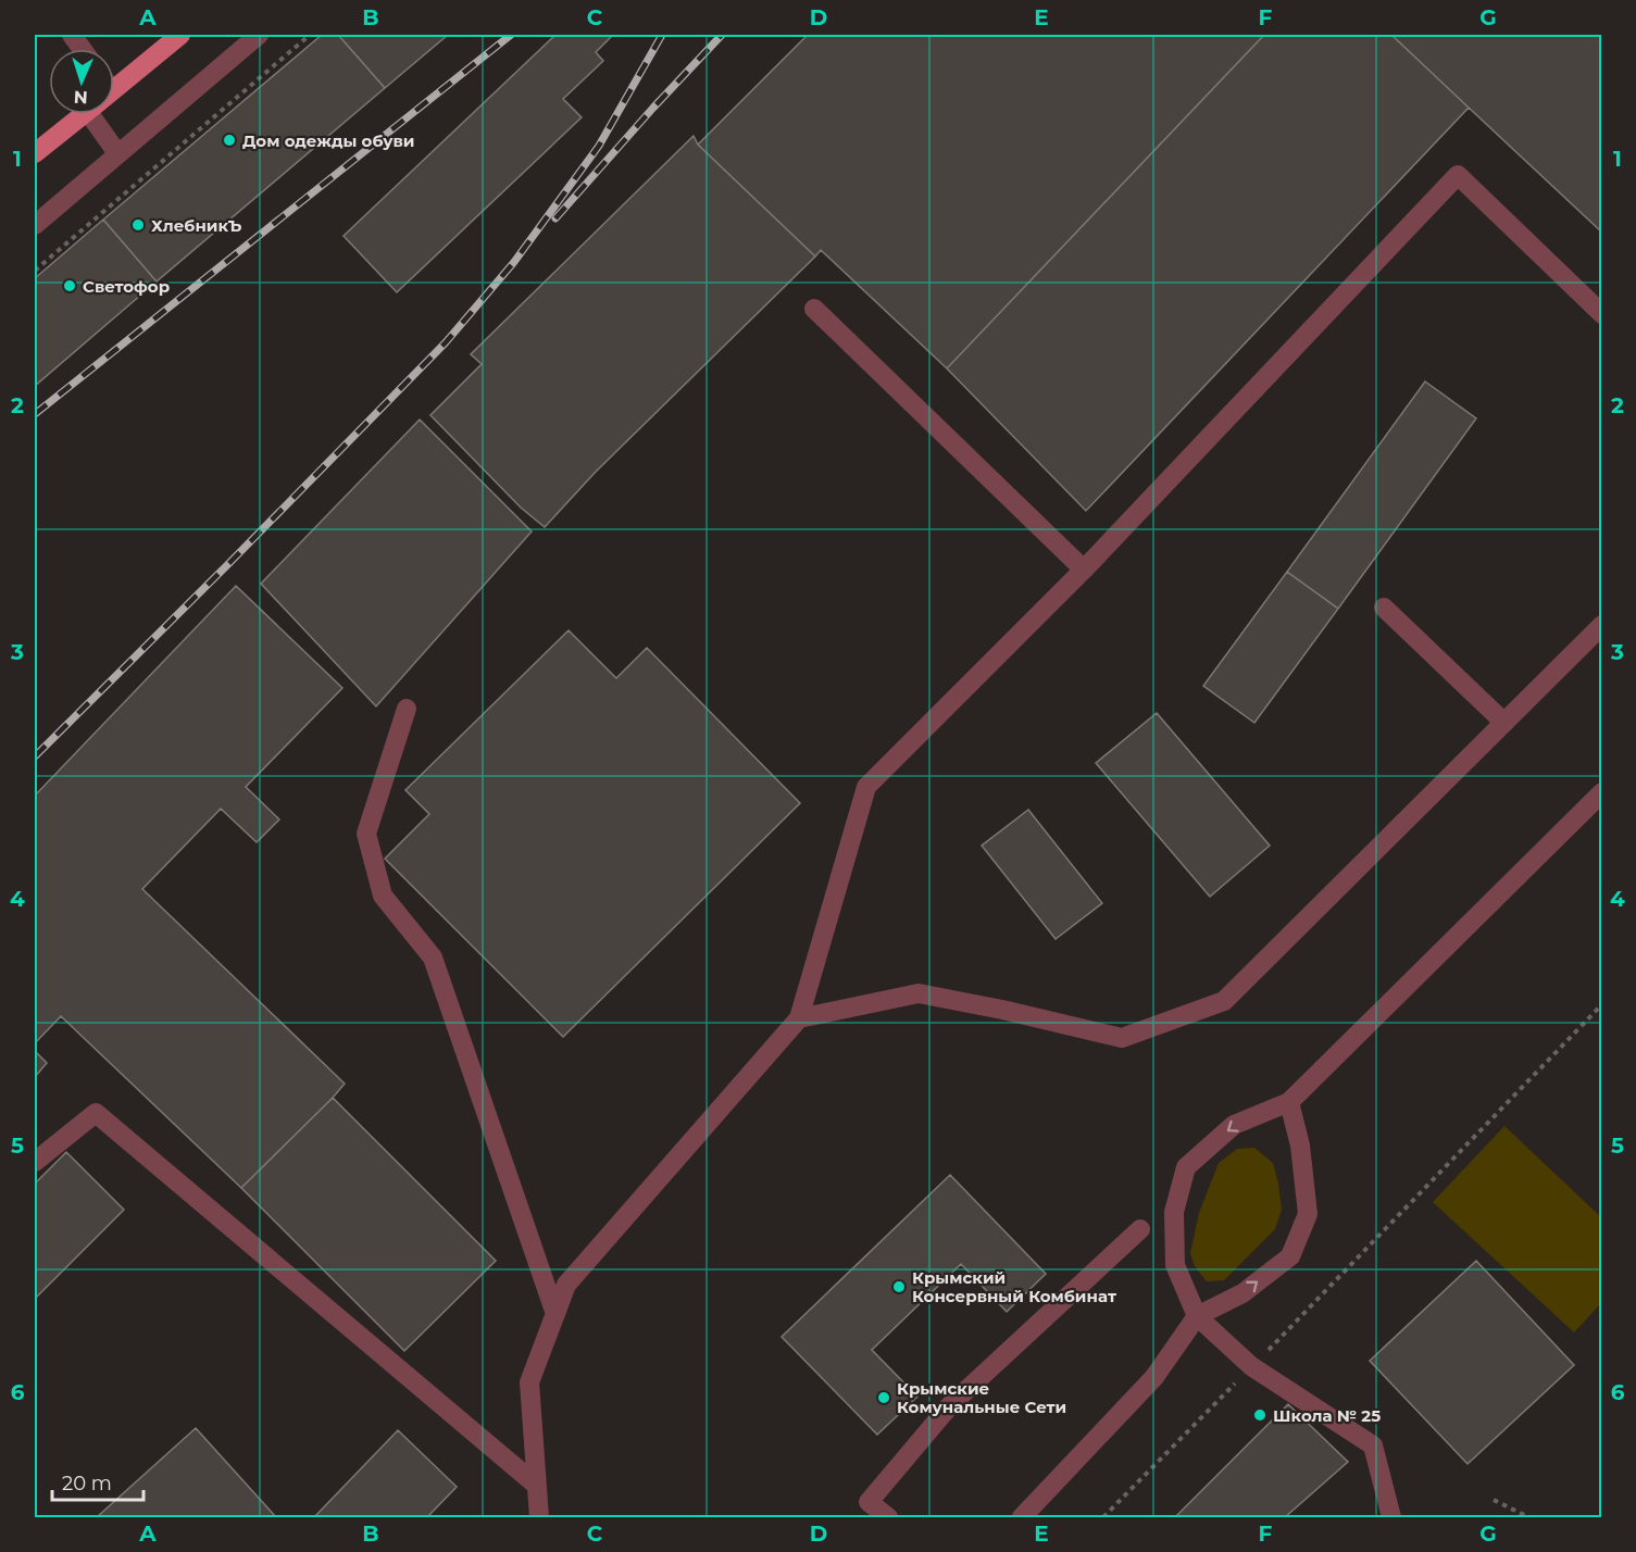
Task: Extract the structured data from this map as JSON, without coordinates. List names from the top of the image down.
{
  "places": [
    "Дом одежды обуви",
    "ХлебникЪ",
    "Светофор",
    "Крымский Консервный Комбинат",
    "Крымские Комунальные Сети",
    "Школа № 25"
  ],
  "scale_bar": "20 m",
  "north": "bottom",
  "grid": {
    "columns": [
      "A",
      "B",
      "C",
      "D",
      "E",
      "F",
      "G"
    ],
    "rows": [
      "1",
      "2",
      "3",
      "4",
      "5",
      "6"
    ]
  }
}
